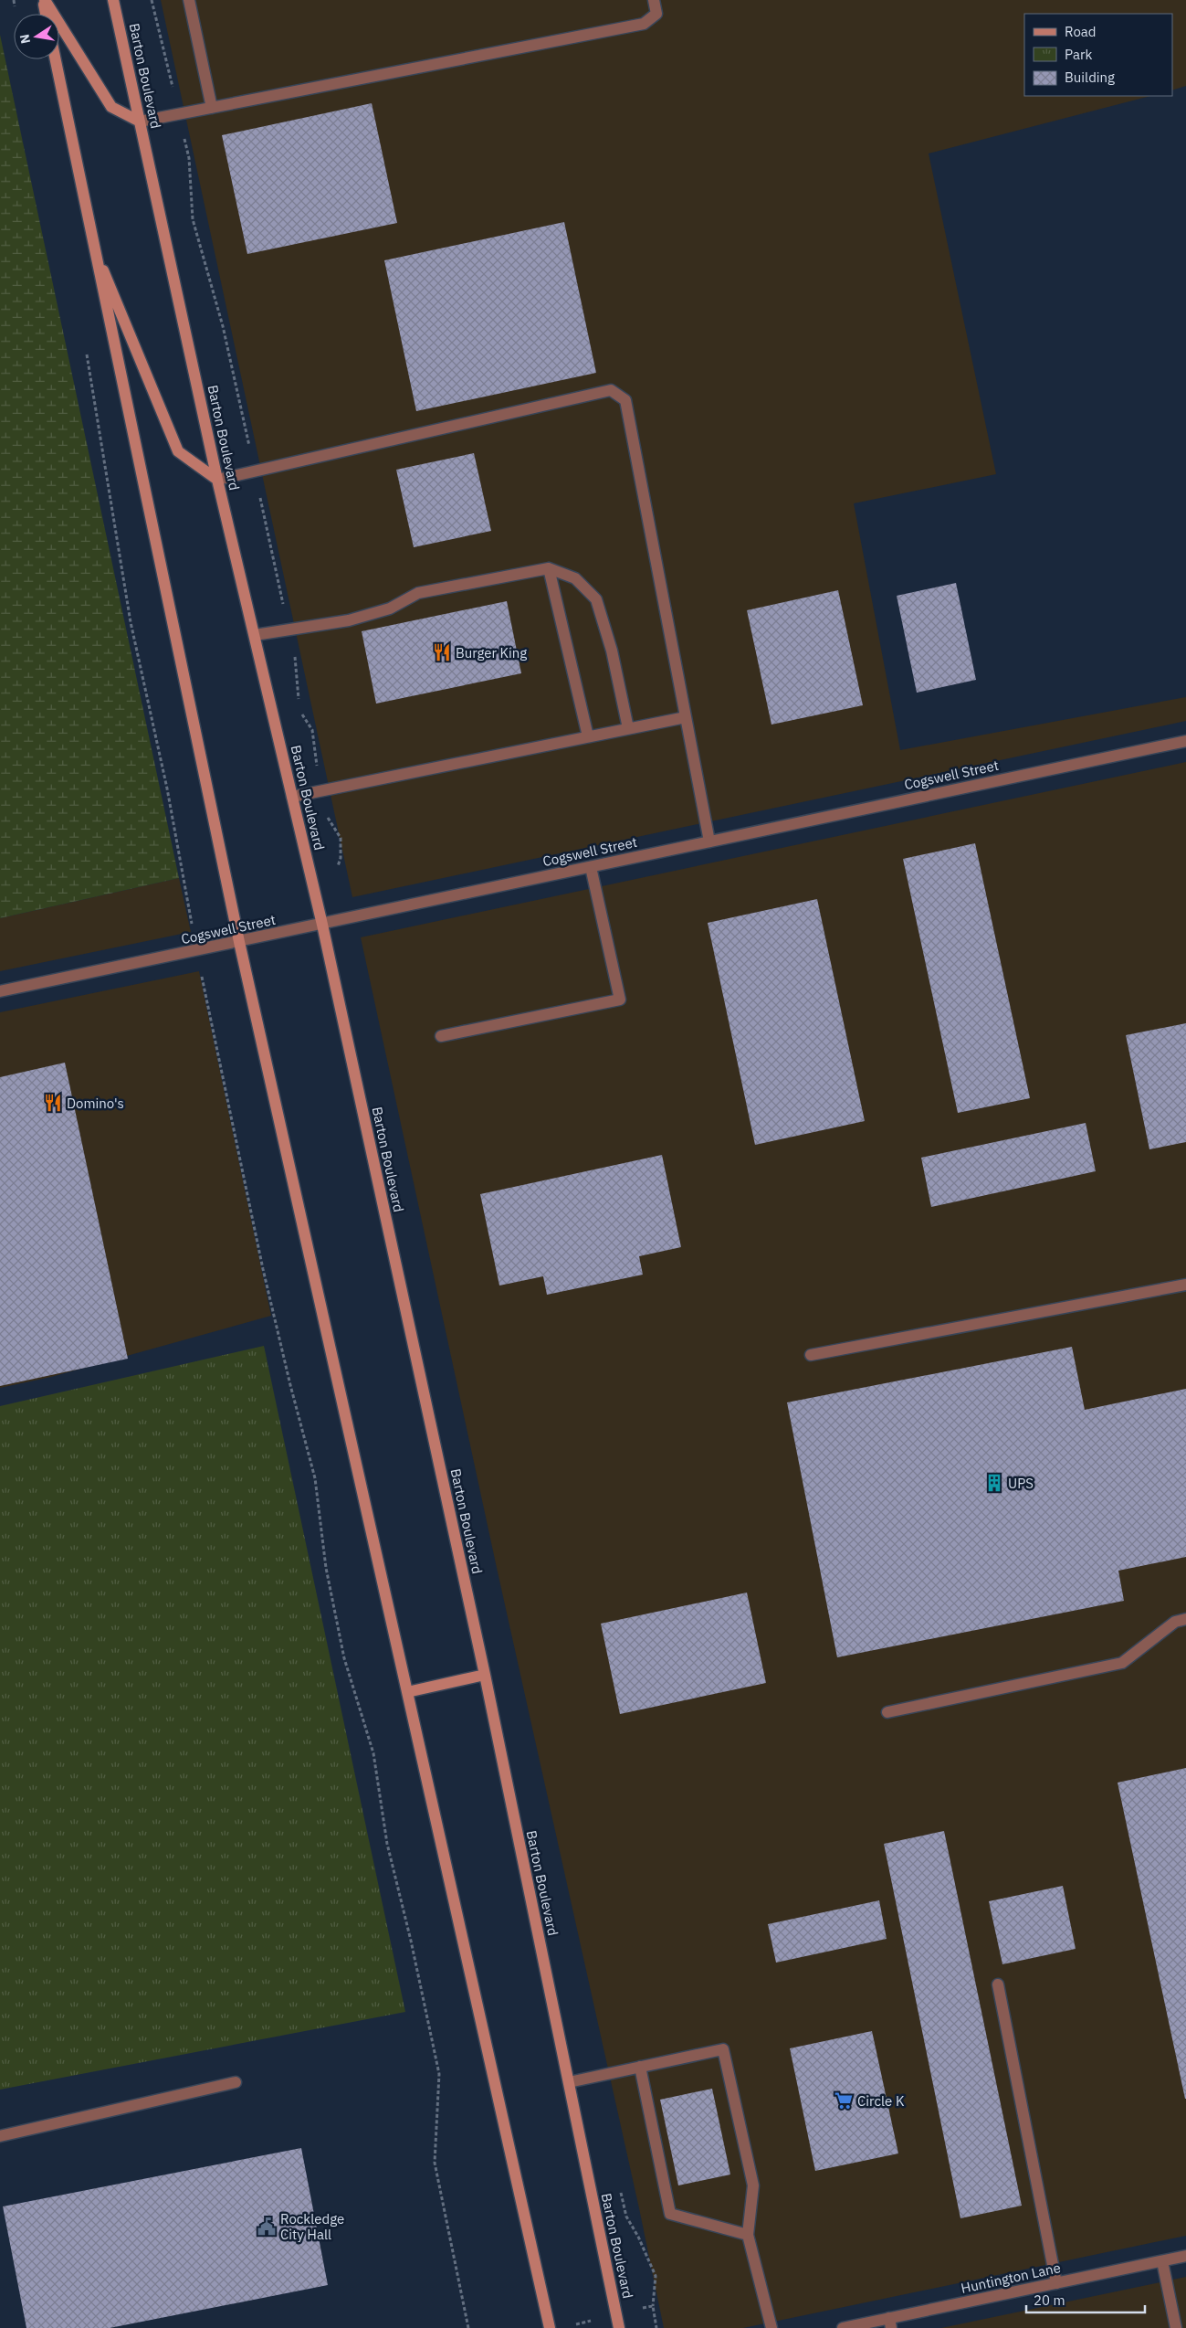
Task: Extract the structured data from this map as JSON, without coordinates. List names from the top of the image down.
{
  "streets": {
    "main road": ["Barton Boulevard"],
    "street": ["Cogswell Street", "Huntington Lane"]
  },
  "crossings": [
    ["Barton Boulevard", "Cogswell Street"]
  ],
  "places": {
    "restaurant": ["Burger King", "Domino's"],
    "building": ["UPS"],
    "supermarket": ["Circle K"],
    "public building": ["Rockledge City Hall"]
  },
  "legend": ["Road", "Park", "Building"],
  "scale_bar": "20 m",
  "north": "left"
}
